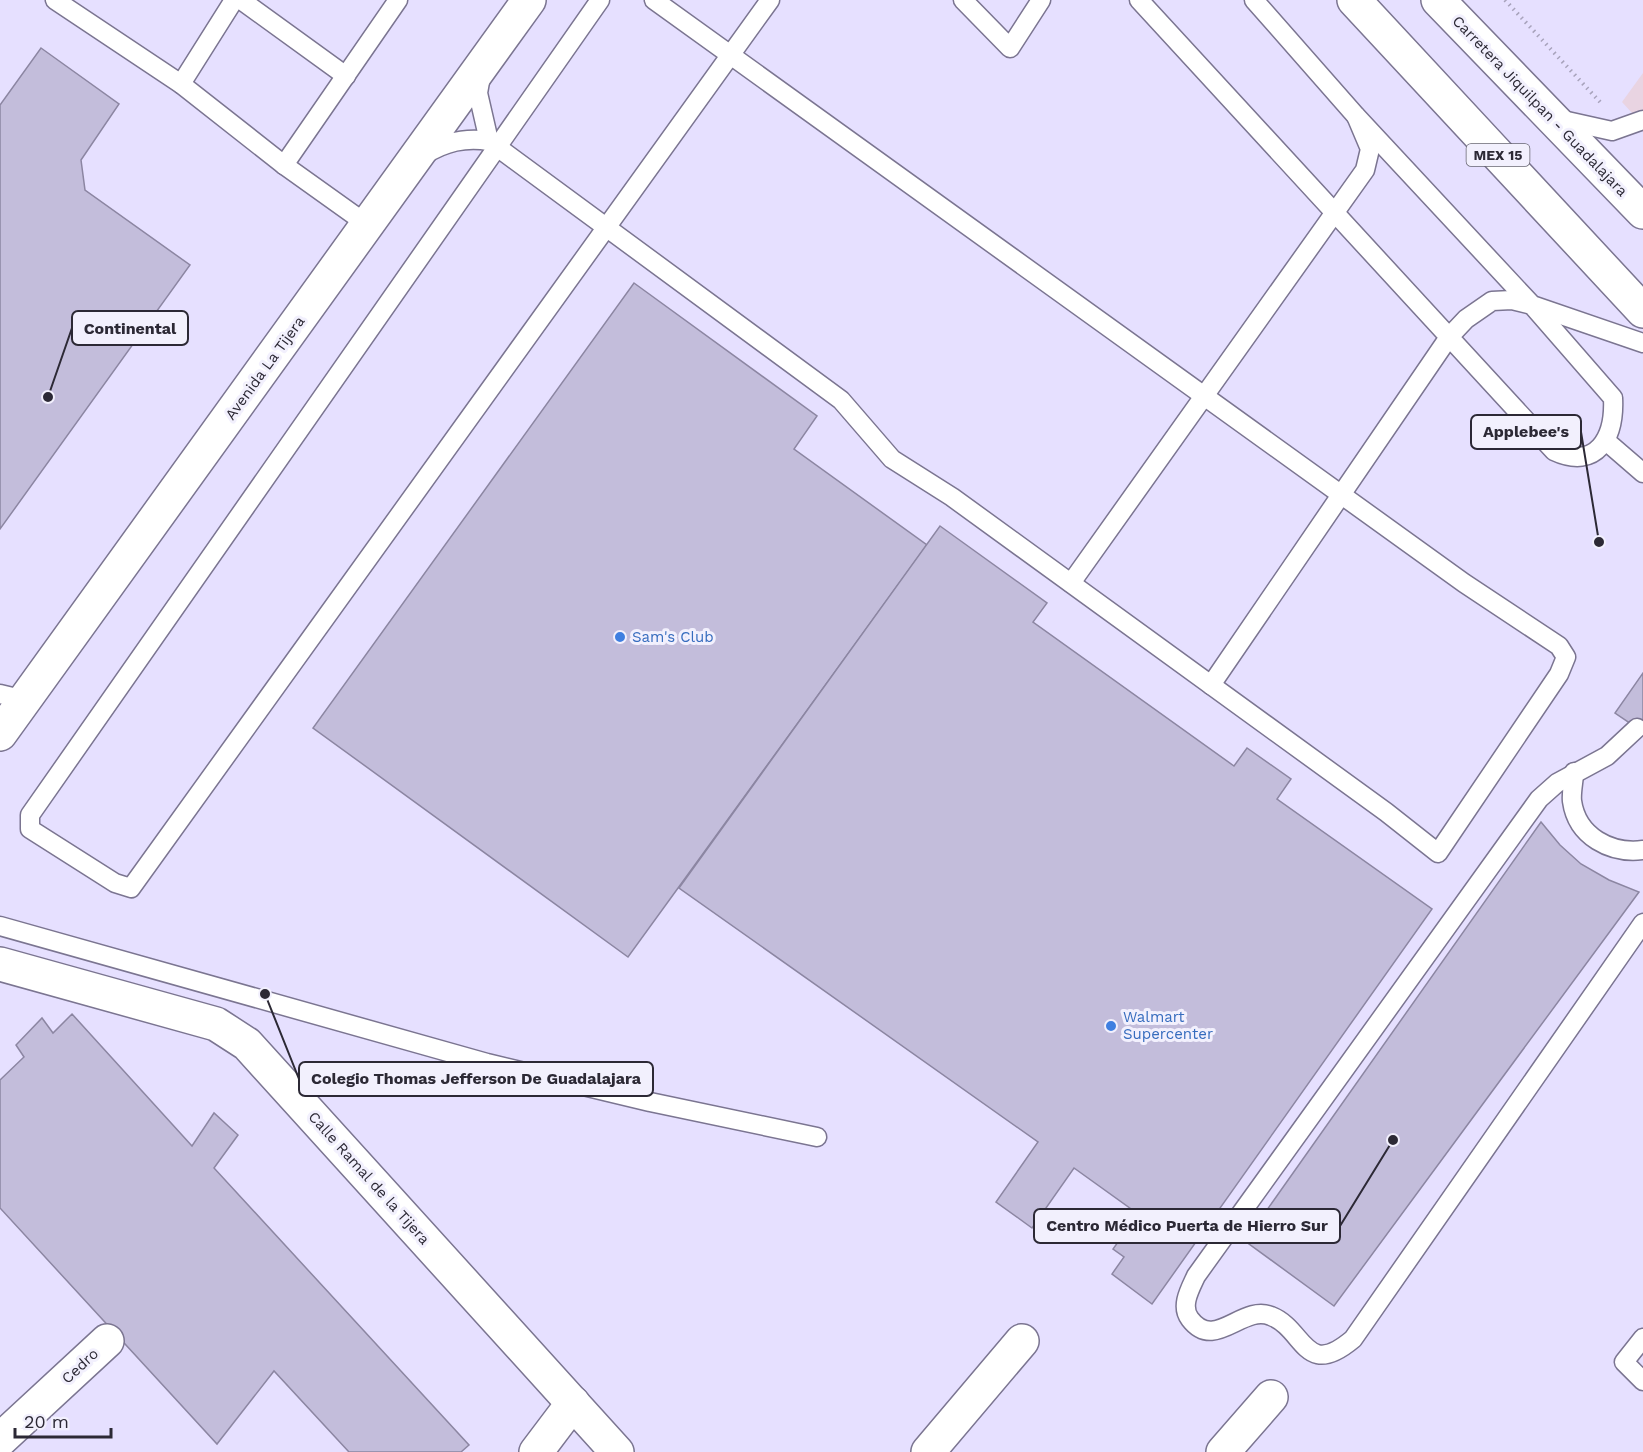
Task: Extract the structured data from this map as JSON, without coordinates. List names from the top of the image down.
{
  "streets": {
    "main road": [
      "Carretera Jiquilpan - Guadalajara",
      "MEX 15",
      "Avenida La Tijera",
      "Calle Ramal de la Tijera",
      "Cedro"
    ]
  },
  "places": [
    "Continental",
    "Applebee's",
    "Sam's Club",
    "Colegio Thomas Jefferson De Guadalajara",
    "Walmart Supercenter",
    "Centro Médico Puerta de Hierro Sur"
  ],
  "scale_bar": "20 m"
}
